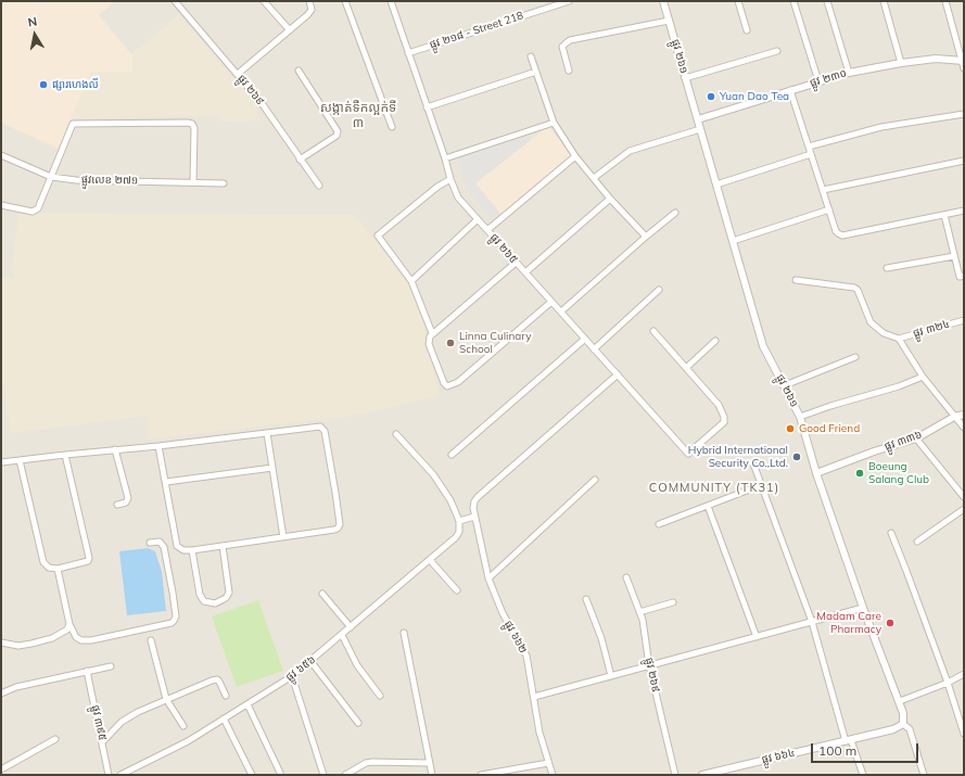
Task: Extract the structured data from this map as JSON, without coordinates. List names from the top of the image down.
{
  "streets": {
    "street": [
      "ផ្លូវ ២១៨ - Street 218",
      "ផ្លូវ ២៦១",
      "ផ្លូវ ២៣០",
      "ផ្លូវ ២៦៩",
      "ផ្លូវលេខ ២៧១",
      "ផ្លូវ ២៦៥",
      "ផ្លូវ ៣២៤",
      "ផ្លូវ ៣៣៦",
      "ផ្លូវ ៦៦២",
      "ផ្លូវ ៦៥៦",
      "ផ្លូវ ៣៩៥",
      "ផ្លូវ ៦៦៤"
    ]
  },
  "crossings": [
    ["ផ្លូវ ២១៨ - Street 218", "ផ្លូវ ២៦៥"],
    ["ផ្លូវ ២៦១", "ផ្លូវ ២៣០"],
    ["ផ្លូវ ២៦១", "ផ្លូវ ៣៣៦"],
    ["ផ្លូវ ២៦១", "ផ្លូវ ៦៦៤"],
    ["ផ្លូវ ២៦៥", "ផ្លូវ ៦៦២"]
  ],
  "districts": ["សង្កាត់ទឹកល្អក់ទី ៣", "COMMUNITY (TK31)"],
  "places": [
    "ផ្សារហេងលី",
    "Yuan Dao Tea",
    "Linna Culinary School",
    "Good Friend",
    "Hybrid International Security Co.,Ltd.",
    "Boeung Salang Club",
    "Madam Care Pharmacy"
  ],
  "scale_bar": "100 m",
  "north": "top"
}
